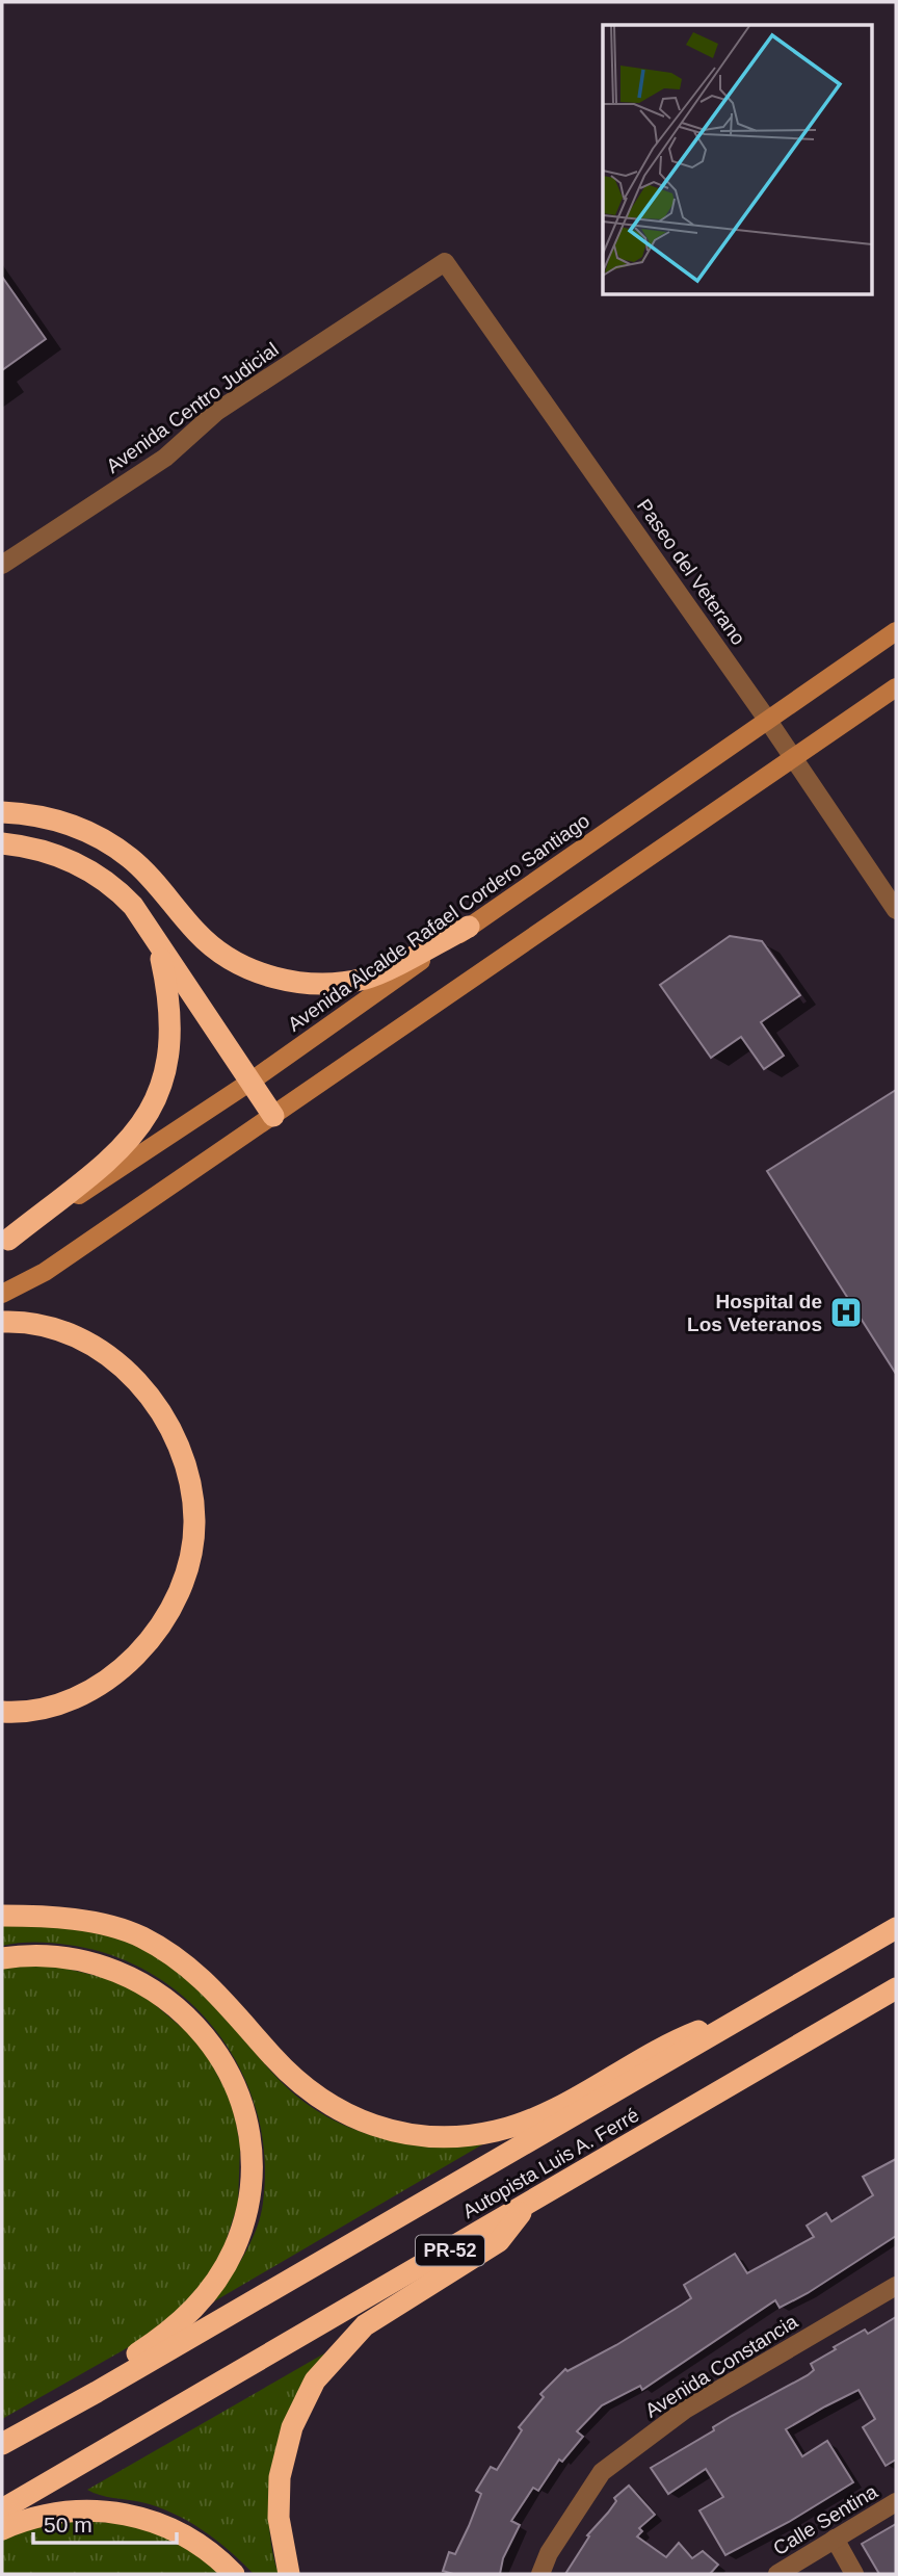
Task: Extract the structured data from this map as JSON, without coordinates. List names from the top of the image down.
{
  "streets": {
    "highway": ["Autopista Luis A. Ferré", "PR-52"],
    "street": [
      "Avenida Centro Judicial",
      "Paseo del Veterano",
      "Avenida Alcalde Rafael Cordero Santiago",
      "Avenida Constancia",
      "Calle Sentina"
    ]
  },
  "crossings": [
    ["Avenida Centro Judicial", "Paseo del Veterano"],
    ["Paseo del Veterano", "Avenida Alcalde Rafael Cordero Santiago"]
  ],
  "places": {
    "hospital": ["Hospital de Los Veteranos"]
  },
  "scale_bar": "50 m"
}
